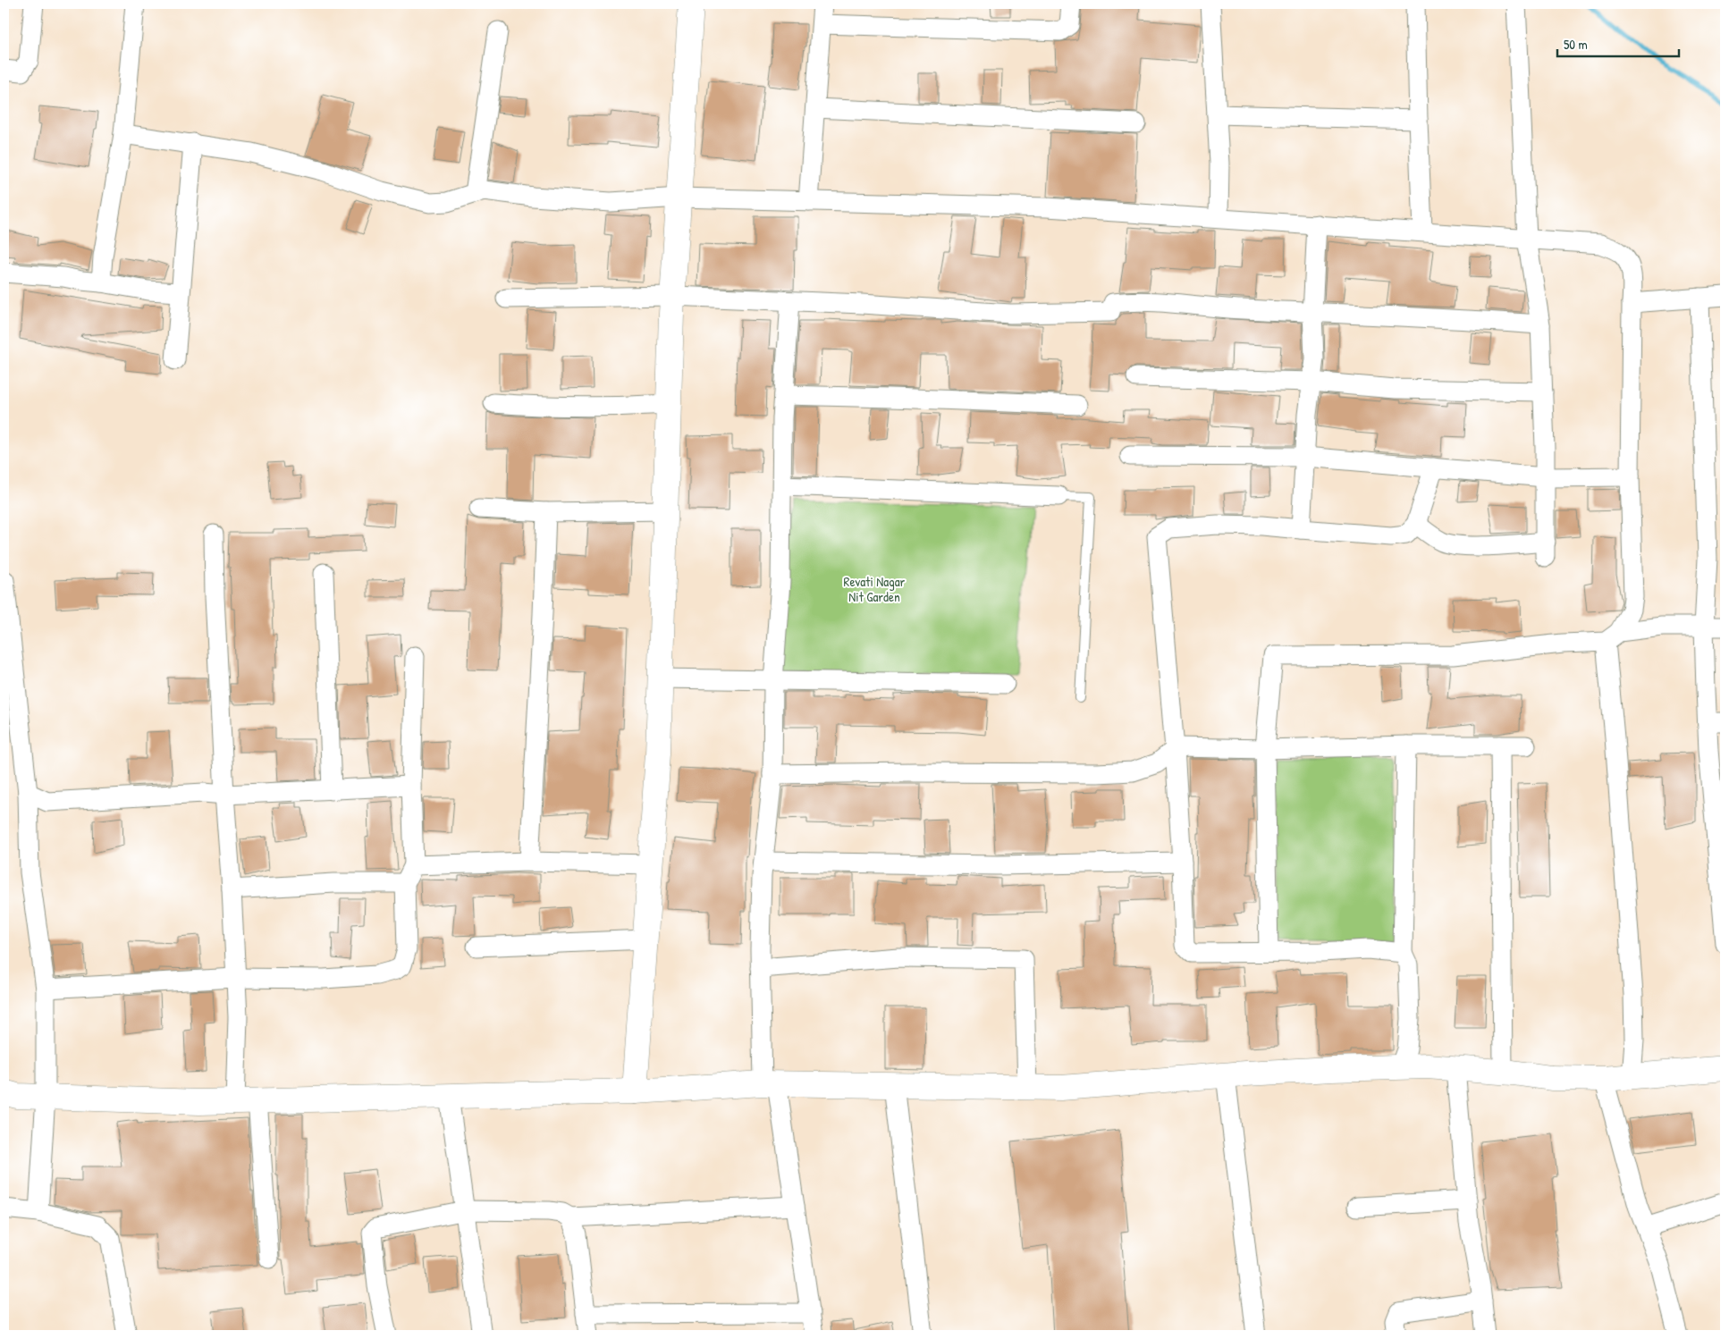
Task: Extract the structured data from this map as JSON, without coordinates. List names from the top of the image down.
{
  "parks": ["Revati Nagar Nit Garden"],
  "scale_bar": "50 m"
}
